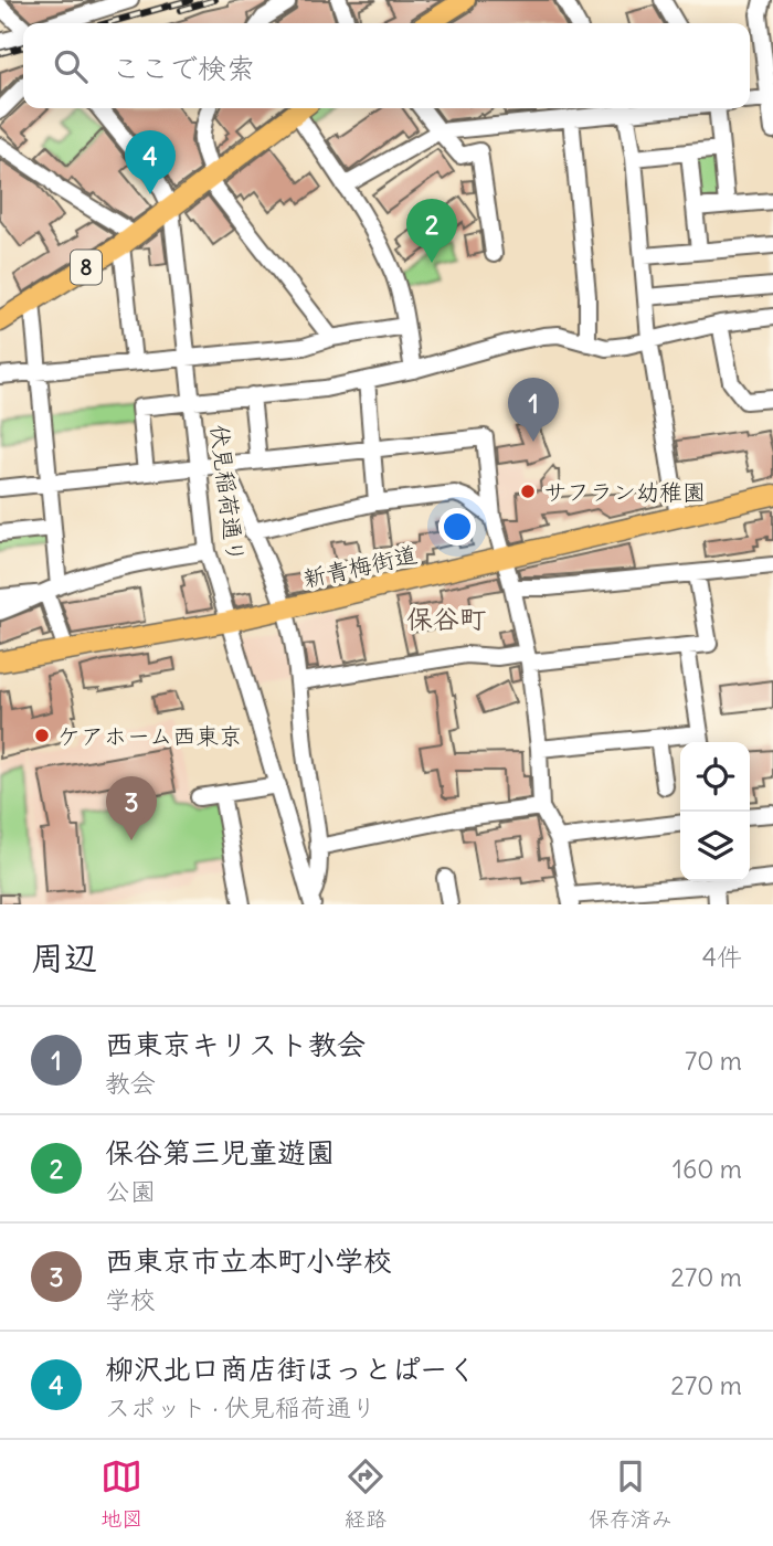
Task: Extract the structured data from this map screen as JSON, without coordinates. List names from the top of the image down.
{
  "streets": {
    "main road": ["8", "新青梅街道"],
    "street": ["伏見稲荷通り"]
  },
  "crossings": [
    ["8", "伏見稲荷通り"],
    ["伏見稲荷通り", "新青梅街道"]
  ],
  "districts": ["保谷町"],
  "places": ["サフラン幼稚園", "ケアホーム西東京"],
  "page": {
    "search": "ここで検索",
    "pins": [
      "4",
      "2",
      "1",
      "3"
    ],
    "heading": ["周辺", "4件"],
    "list": [
      {
        "mark": "1",
        "name": "西東京キリスト教会",
        "note": "教会",
        "value": "70 m"
      },
      {
        "mark": "2",
        "name": "保谷第三児童遊園",
        "note": "公園",
        "value": "160 m"
      },
      {
        "mark": "3",
        "name": "西東京市立本町小学校",
        "note": "学校",
        "value": "270 m"
      },
      {
        "mark": "4",
        "name": "柳沢北口商店街ほっとぱーく",
        "note": "スポット · 伏見稲荷通り",
        "value": "270 m"
      }
    ],
    "nav": ["地図", "経路", "保存済み"]
  }
}
